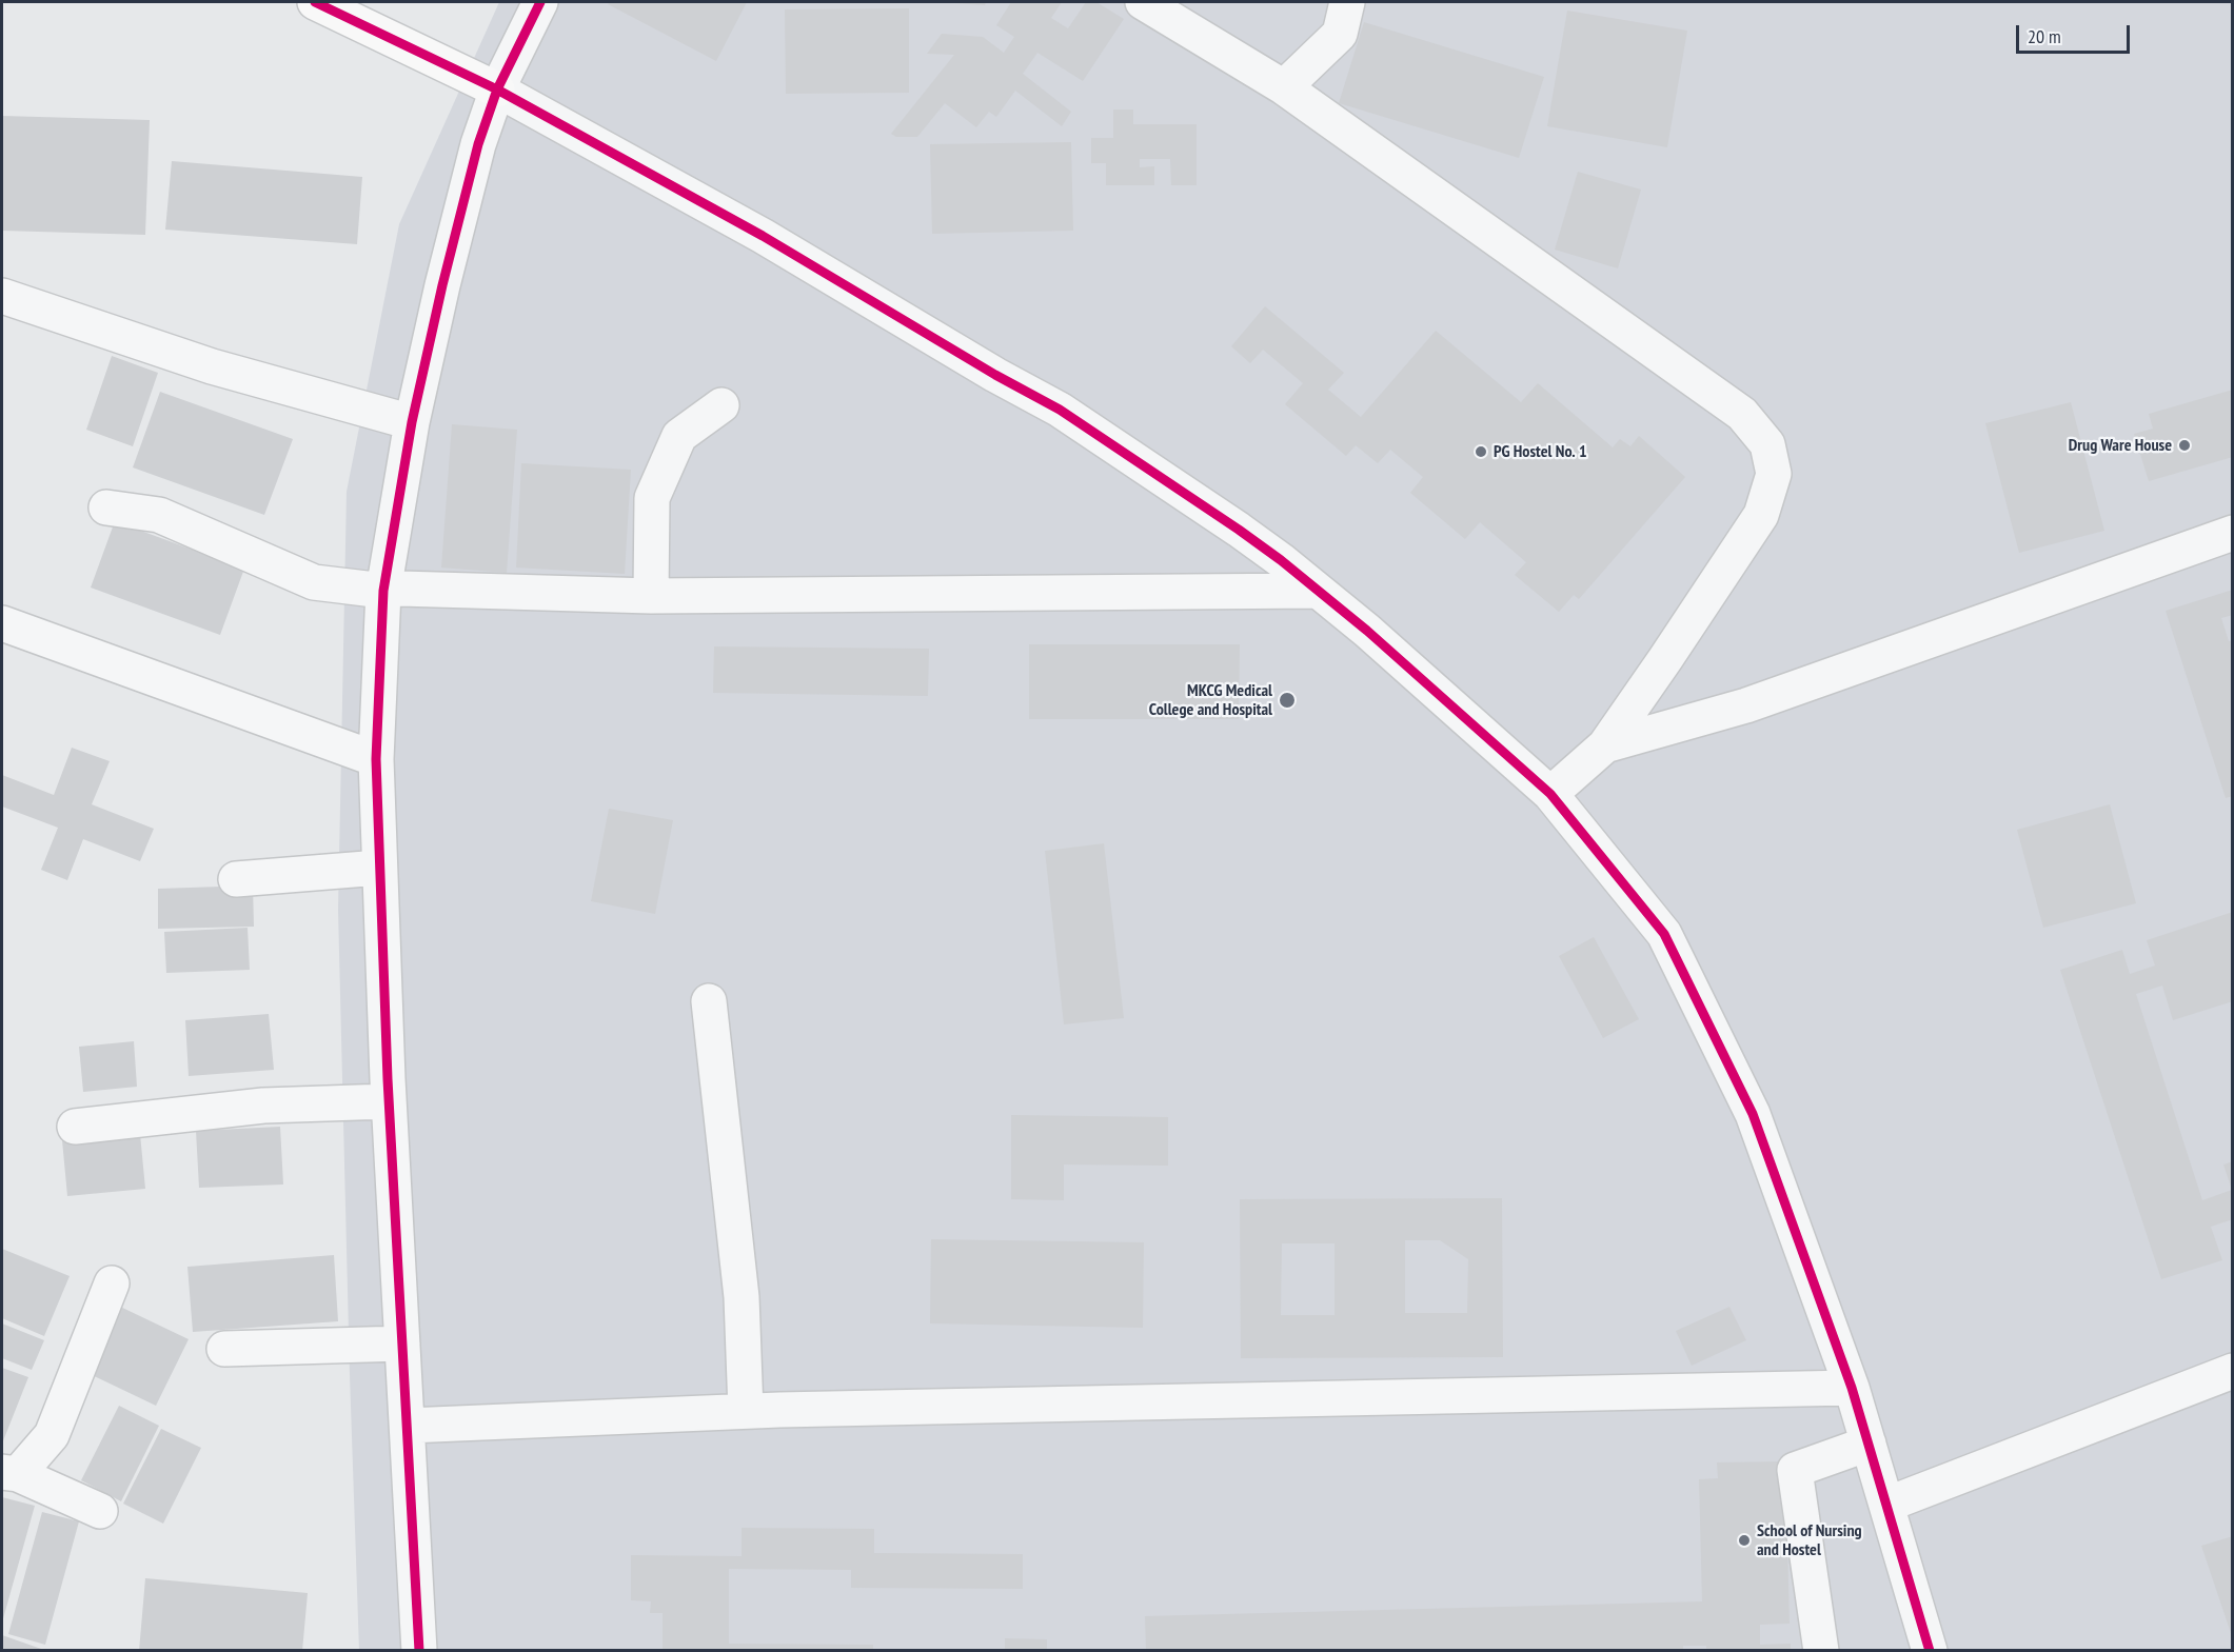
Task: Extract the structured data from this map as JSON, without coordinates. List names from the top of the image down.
{
  "places": [
    "Drug Ware House",
    "PG Hostel No. 1",
    "MKCG Medical College and Hospital",
    "School of Nursing and Hostel"
  ],
  "scale_bar": "20 m"
}
